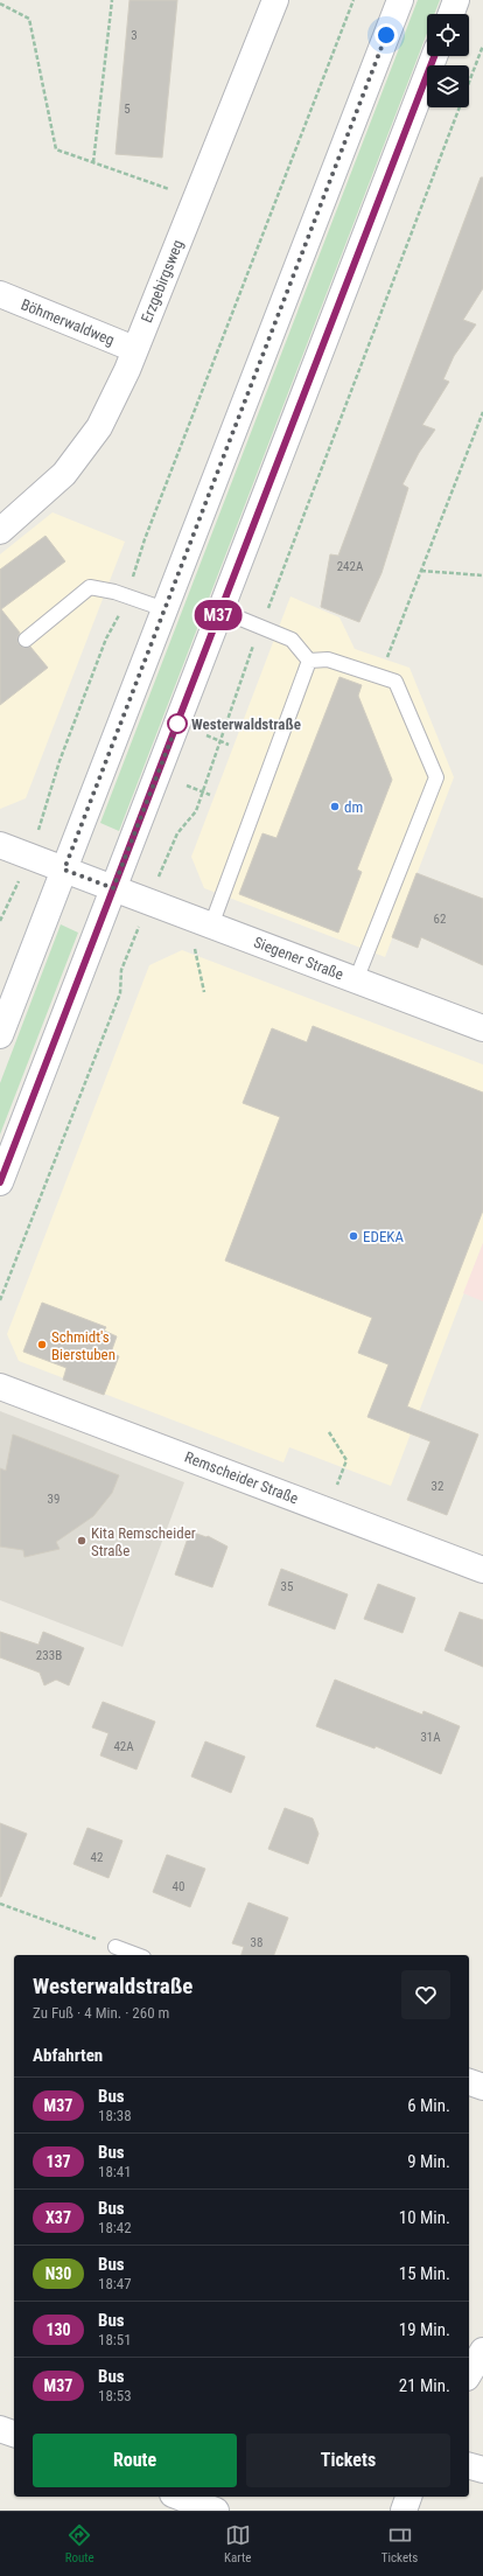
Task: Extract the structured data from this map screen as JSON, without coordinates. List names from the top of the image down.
{
  "streets": {
    "main road": [
      "Erzgebirgsweg",
      "Böhmerwaldweg",
      "Siegener Straße",
      "Remscheider Straße"
    ]
  },
  "crossings": [
    ["Erzgebirgsweg", "Böhmerwaldweg"]
  ],
  "places": [
    "Westerwaldstraße",
    "dm",
    "EDEKA",
    "Schmidt's Bierstuben",
    "Kita Remscheider Straße"
  ],
  "lines": ["bus line M37"],
  "house_numbers": [
    "3",
    "5",
    "242A",
    "62",
    "32",
    "39",
    "35",
    "233B",
    "31A",
    "42A",
    "42",
    "40",
    "38"
  ],
  "page": {
    "on_map": "M37",
    "heading": [
      ["Westerwaldstraße", "Zu Fuß · 4 Min. · 260 m"],
      "Abfahrten"
    ],
    "list": [
      {
        "mark": "M37",
        "name": "Bus",
        "note": "18:38",
        "value": "6 Min."
      },
      {
        "mark": "137",
        "name": "Bus",
        "note": "18:41",
        "value": "9 Min."
      },
      {
        "mark": "X37",
        "name": "Bus",
        "note": "18:42",
        "value": "10 Min."
      },
      {
        "mark": "N30",
        "name": "Bus",
        "note": "18:47",
        "value": "15 Min."
      },
      {
        "mark": "130",
        "name": "Bus",
        "note": "18:51",
        "value": "19 Min."
      },
      {
        "mark": "M37",
        "name": "Bus",
        "note": "18:53",
        "value": "21 Min."
      }
    ],
    "buttons": ["Route", "Tickets"],
    "tabs": ["Route", "Karte", "Tickets"]
  }
}
